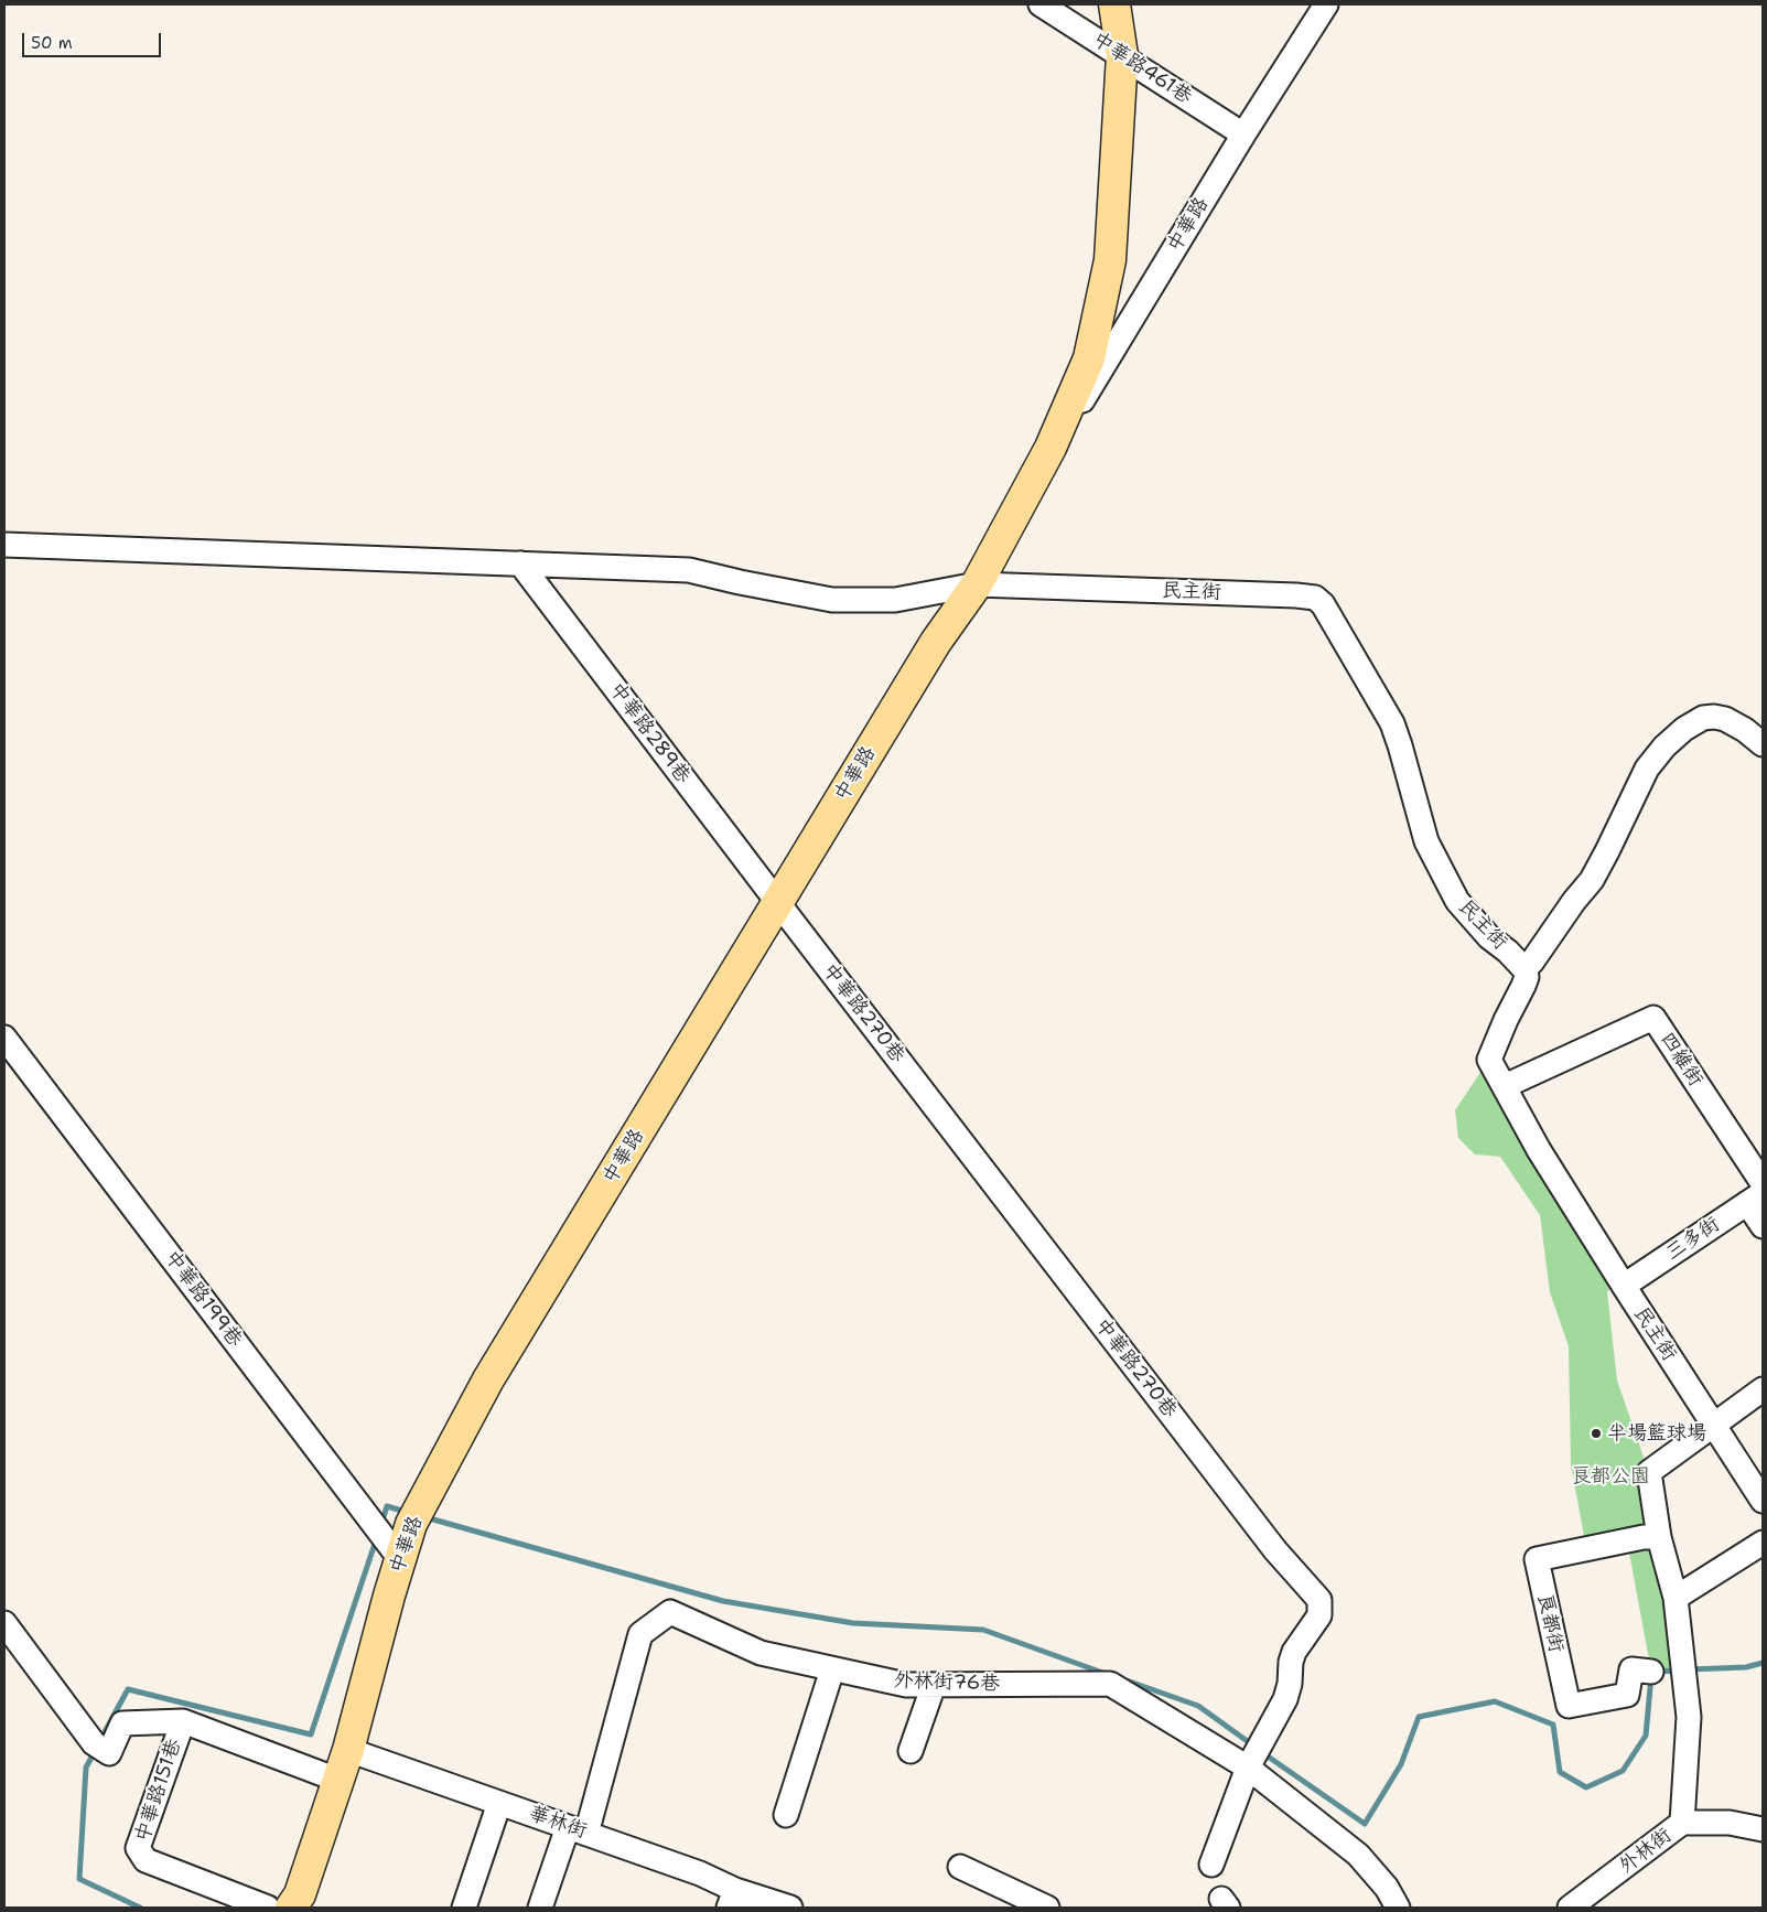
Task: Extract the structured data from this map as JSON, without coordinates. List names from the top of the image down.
{
  "streets": {
    "main road": ["中華路"],
    "street": [
      "中華路461巷",
      "民主街",
      "中華路289巷",
      "中華路270巷",
      "四維街",
      "三多街",
      "中華路199巷",
      "良都街",
      "外林街76巷",
      "中華路151巷",
      "華林街",
      "外林街"
    ]
  },
  "crossings": [
    ["中華路461巷", "中華路"],
    ["中華路", "民主街"],
    ["中華路", "中華路289巷"],
    ["中華路", "中華路270巷"],
    ["中華路", "中華路199巷"],
    ["中華路", "中華路151巷"],
    ["中華路", "華林街"],
    ["民主街", "四維街"],
    ["民主街", "三多街"],
    ["中華路289巷", "中華路270巷"],
    ["中華路270巷", "外林街76巷"],
    ["外林街76巷", "華林街"]
  ],
  "parks": ["良都公園"],
  "places": ["半場籃球場"],
  "scale_bar": "50 m"
}
